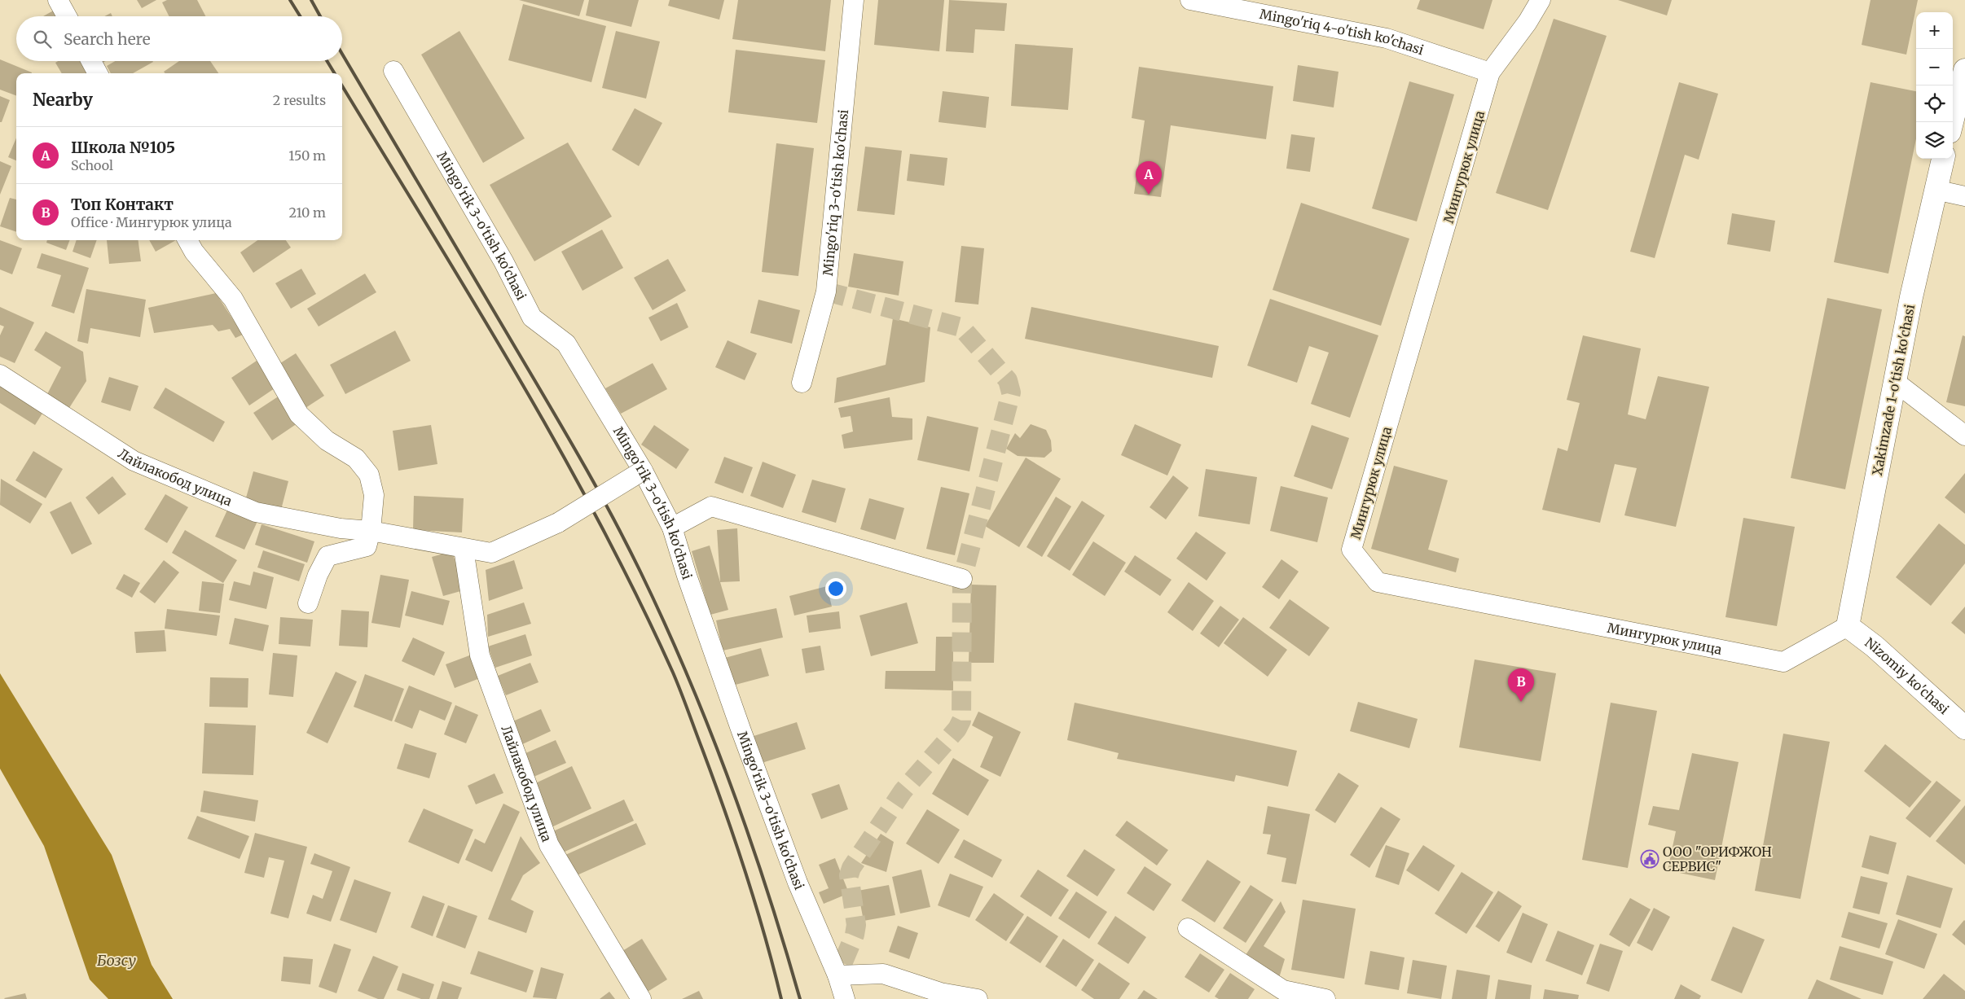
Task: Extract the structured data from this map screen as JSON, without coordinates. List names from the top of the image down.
{
  "streets": {
    "street": [
      "Mingo'riq 4-o'tish ko'chasi",
      "Мингурюк улица",
      "Mingo'riq 3-o'tish ko'chasi",
      "Mingo'rik 3-o'tish ko'chasi",
      "Xakimzade 1-o'tish ko'chasi",
      "Лайлакобод улица",
      "Nizomiy ko'chasi"
    ]
  },
  "crossings": [
    ["Mingo'riq 4-o'tish ko'chasi", "Мингурюк улица"],
    ["Мингурюк улица", "Xakimzade 1-o'tish ko'chasi"],
    ["Мингурюк улица", "Nizomiy ko'chasi"],
    ["Mingo'rik 3-o'tish ko'chasi", "Лайлакобод улица"],
    ["Xakimzade 1-o'tish ko'chasi", "Nizomiy ko'chasi"]
  ],
  "water": ["Бозсу"],
  "places": {
    "public building": ["ООО \"ОРИФЖОН СЕРВИС\""]
  },
  "page": {
    "map_buttons": ["+", "−"],
    "search": "Search here",
    "heading": ["Nearby", "2 results"],
    "list": [
      {
        "mark": "A",
        "name": "Школа №105",
        "note": "School",
        "value": "150 m"
      },
      {
        "mark": "B",
        "name": "Топ Контакт",
        "note": "Office · Мингурюк улица",
        "value": "210 m"
      }
    ],
    "pins": ["A", "B"]
  }
}
